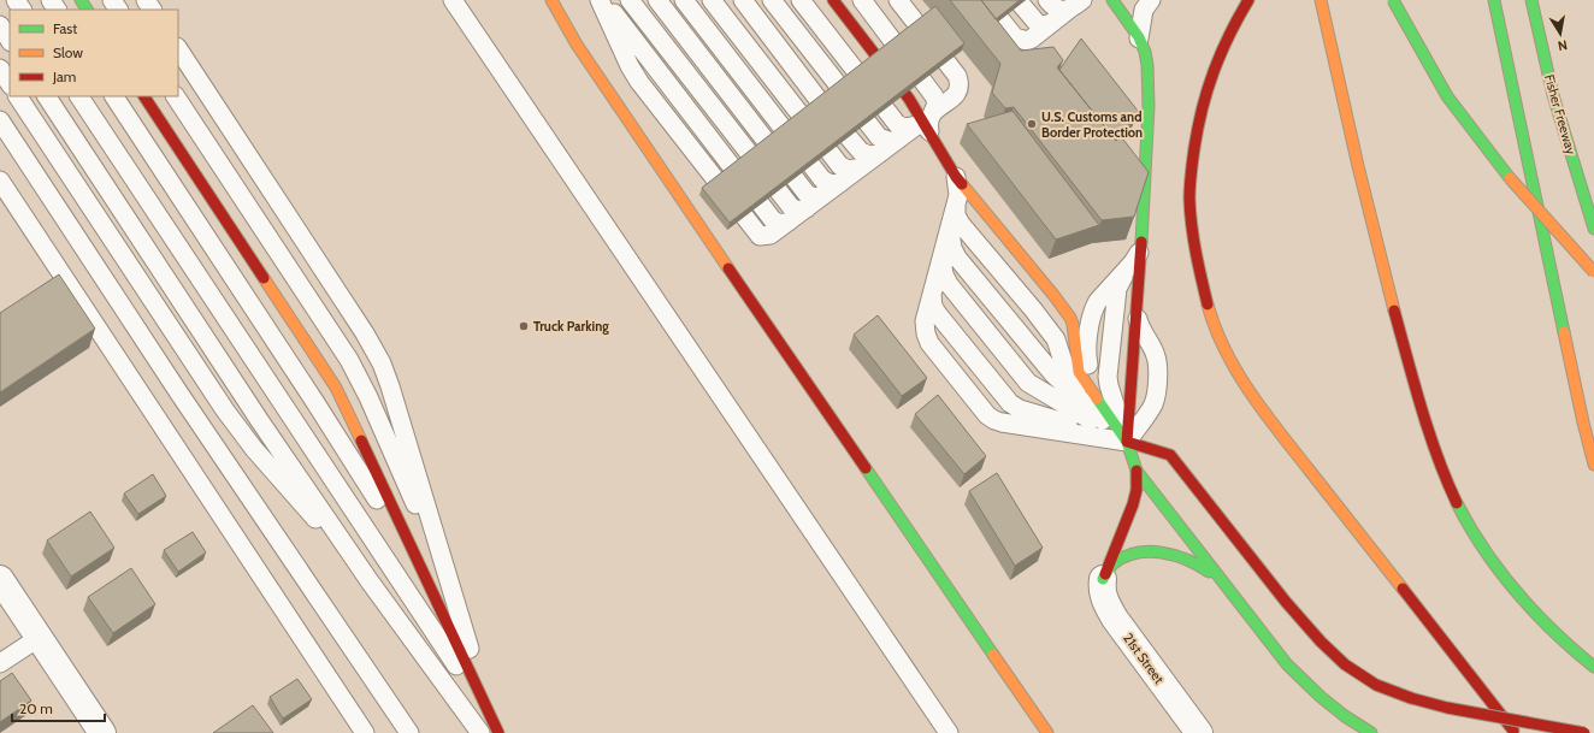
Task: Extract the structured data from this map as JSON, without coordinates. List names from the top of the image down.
{
  "streets": {
    "highway": ["Fisher Freeway"],
    "street": ["21st Street"]
  },
  "places": ["U.S. Customs and Border Protection", "Truck Parking"],
  "legend": ["Fast", "Slow", "Jam"],
  "scale_bar": "20 m",
  "north": "bottom"
}
